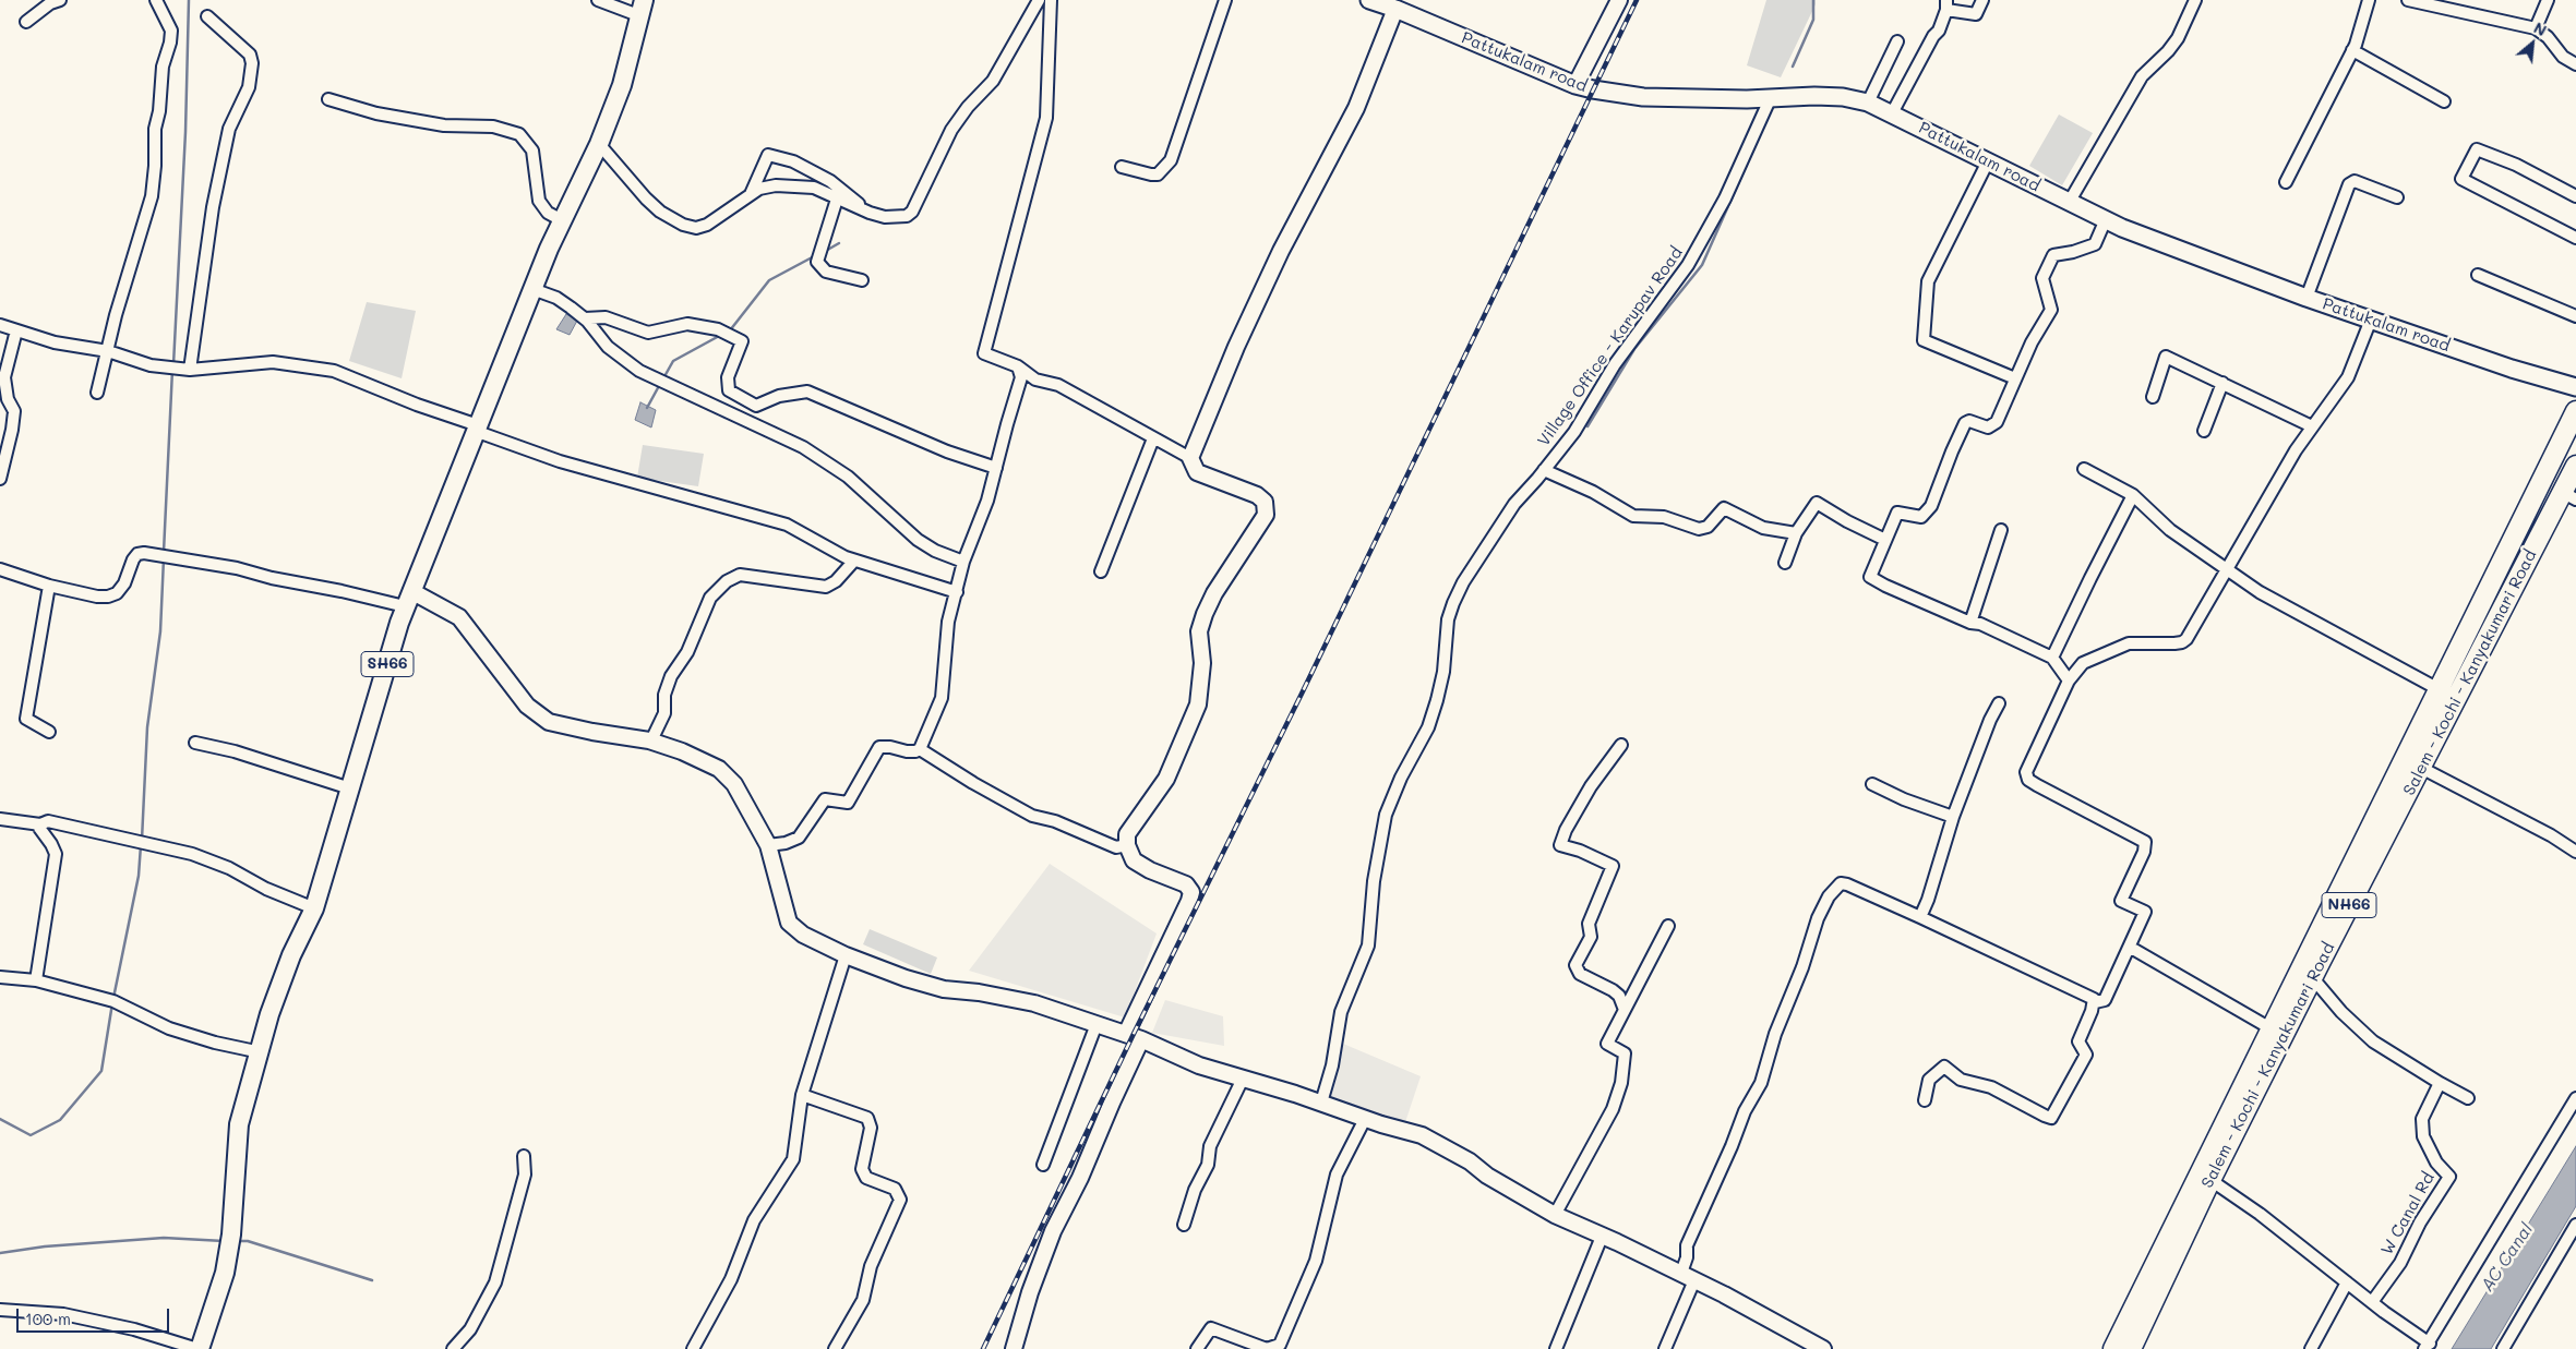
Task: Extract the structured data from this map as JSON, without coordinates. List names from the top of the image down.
{
  "streets": {
    "highway": ["Salem - Kochi - Kanyakumari Road", "NH66"],
    "main road": ["Pattukalam road", "SH66"],
    "street": ["Village Office - Karupav Road", "W Canal Rd"]
  },
  "crossings": [
    ["Pattukalam road", "Village Office - Karupav Road"]
  ],
  "water": ["AC Canal"],
  "scale_bar": "100 m",
  "north": "top right"
}
